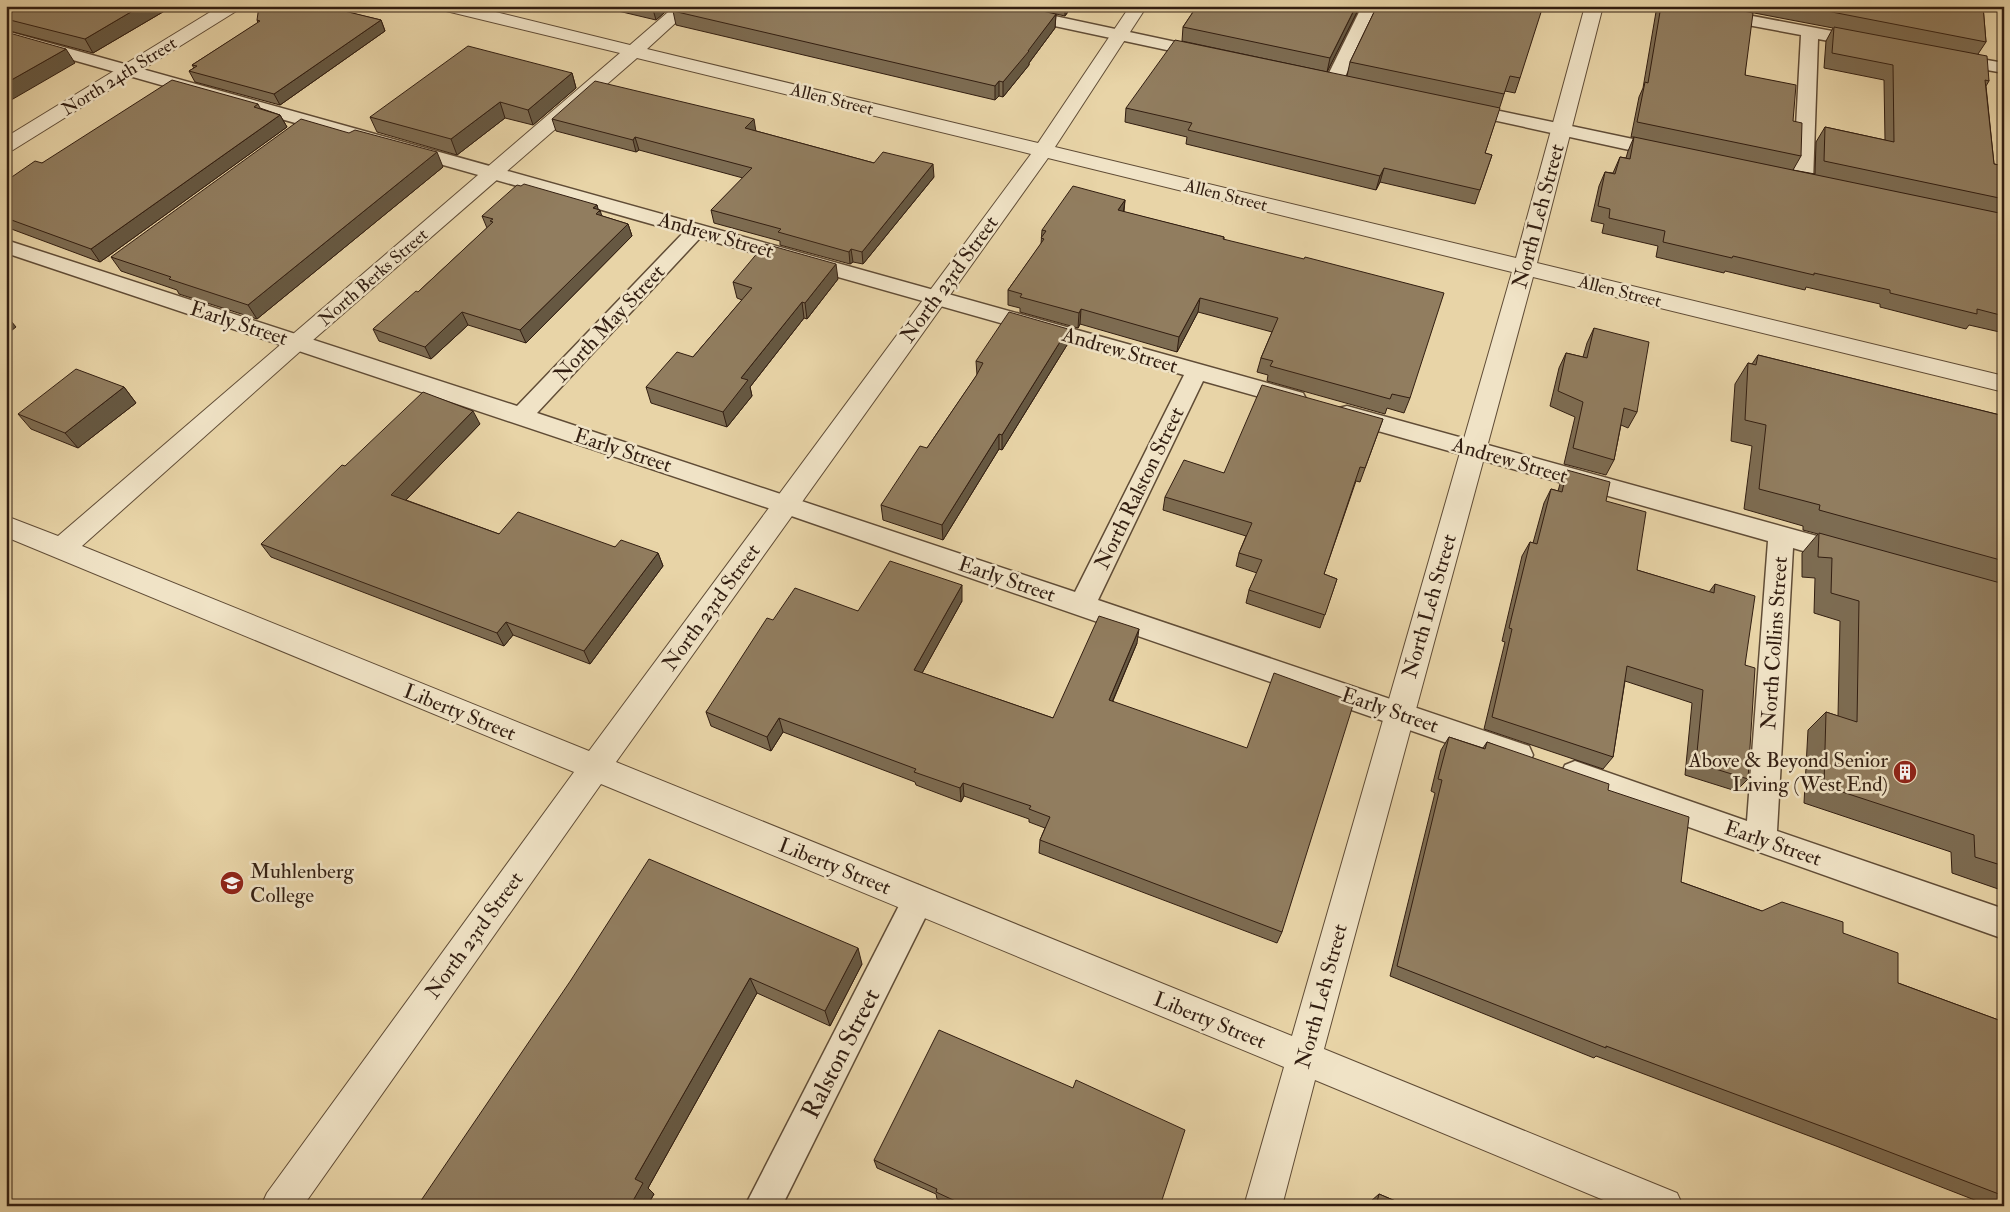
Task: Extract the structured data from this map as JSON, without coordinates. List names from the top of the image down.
{
  "streets": {
    "street": [
      "North 24th Street",
      "Allen Street",
      "North Leh Street",
      "North Berks Street",
      "North 23rd Street",
      "Liberty Street"
    ],
    "lane": [
      "Andrew Street",
      "Early Street",
      "North May Street",
      "North Ralston Street",
      "North Collins Street",
      "Ralston Street"
    ]
  },
  "crossings": [
    ["North 24th Street", "Andrew Street"],
    ["Allen Street", "North Leh Street"],
    ["Allen Street", "North Berks Street"],
    ["Allen Street", "North 23rd Street"],
    ["North Leh Street", "Andrew Street"],
    ["North Leh Street", "Early Street"],
    ["North Leh Street", "Liberty Street"],
    ["Andrew Street", "North Berks Street"],
    ["Andrew Street", "North 23rd Street"],
    ["Andrew Street", "North May Street"],
    ["Andrew Street", "North Ralston Street"],
    ["Andrew Street", "North Collins Street"],
    ["North Berks Street", "Early Street"],
    ["North Berks Street", "Liberty Street"],
    ["North 23rd Street", "Early Street"],
    ["North 23rd Street", "Liberty Street"],
    ["Early Street", "North May Street"],
    ["Early Street", "North Ralston Street"],
    ["Early Street", "North Collins Street"],
    ["Liberty Street", "Ralston Street"]
  ],
  "places": {
    "building": ["Above & Beyond Senior Living (West End)"],
    "school or university": ["Muhlenberg College"]
  }
}
